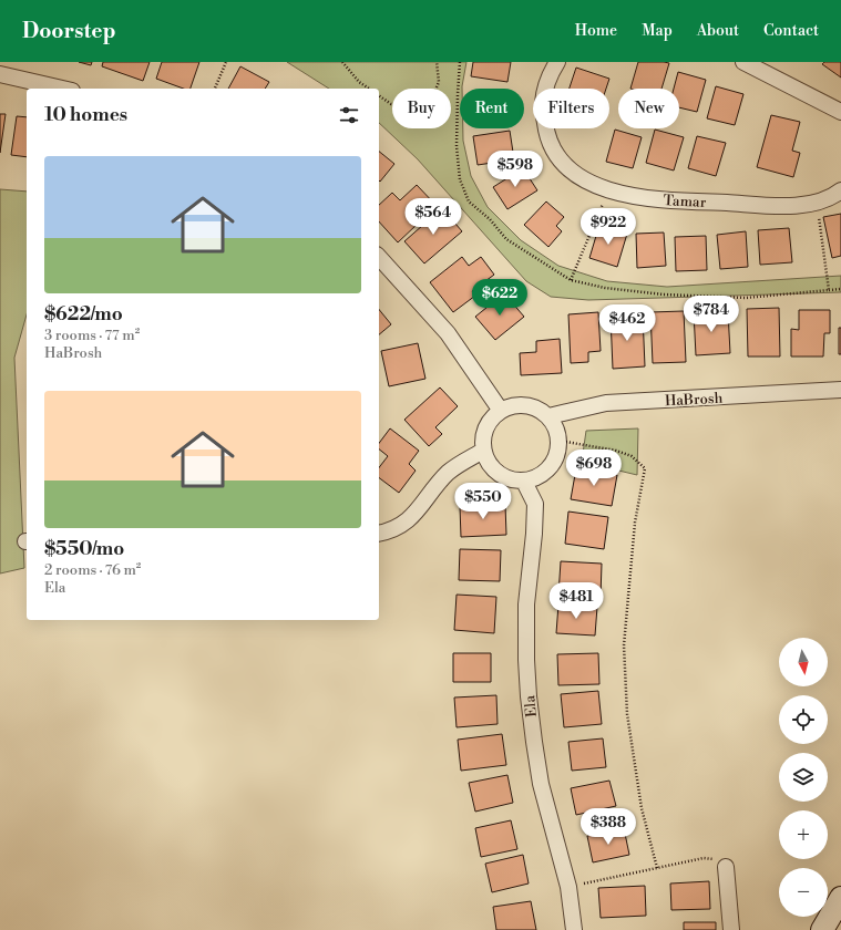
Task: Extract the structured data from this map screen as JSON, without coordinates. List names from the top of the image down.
{
  "streets": {
    "street": ["Tamar", "HaBrosh", "Ela"]
  },
  "crossings": [
    ["HaBrosh", "Ela"]
  ],
  "north": "bottom",
  "page": {
    "header": "Doorstep",
    "nav": [
      "Home",
      "Map",
      "About",
      "Contact"
    ],
    "chip": [
      "Buy",
      "Rent",
      "Filters",
      "New"
    ],
    "heading": "10 homes",
    "list": [
      {
        "name": "$622/mo",
        "note": "3 rooms · 77 m² · HaBrosh"
      },
      {
        "name": "$550/mo",
        "note": "2 rooms · 76 m² · Ela"
      }
    ],
    "price": [
      "$598",
      "$564",
      "$922",
      "$622",
      "$784",
      "$462",
      "$698",
      "$550",
      "$481",
      "$388"
    ],
    "map_buttons": ["+", "−"]
  }
}
